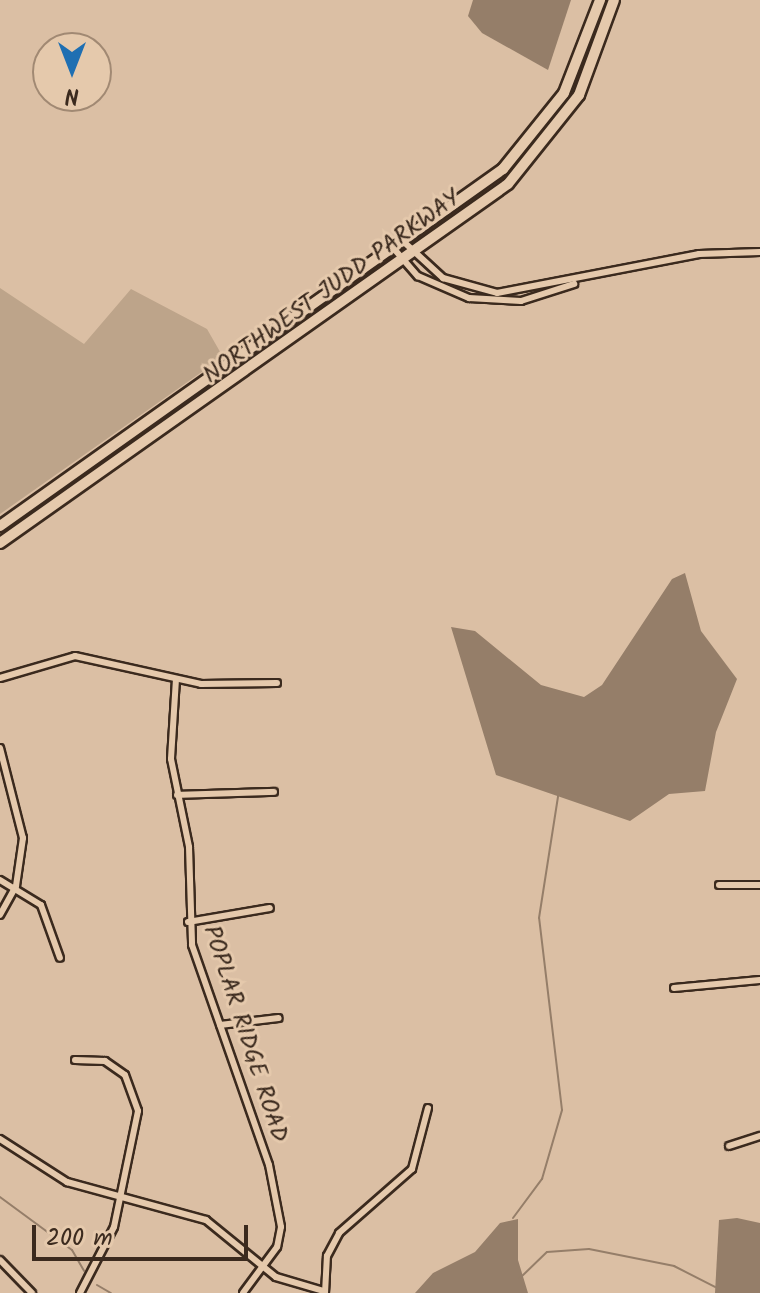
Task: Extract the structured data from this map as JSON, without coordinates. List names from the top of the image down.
{
  "streets": {
    "highway": ["NORTHWEST JUDD PARKWAY"],
    "street": ["POPLAR RIDGE ROAD"]
  },
  "scale_bar": "200 m",
  "north": "bottom"
}
